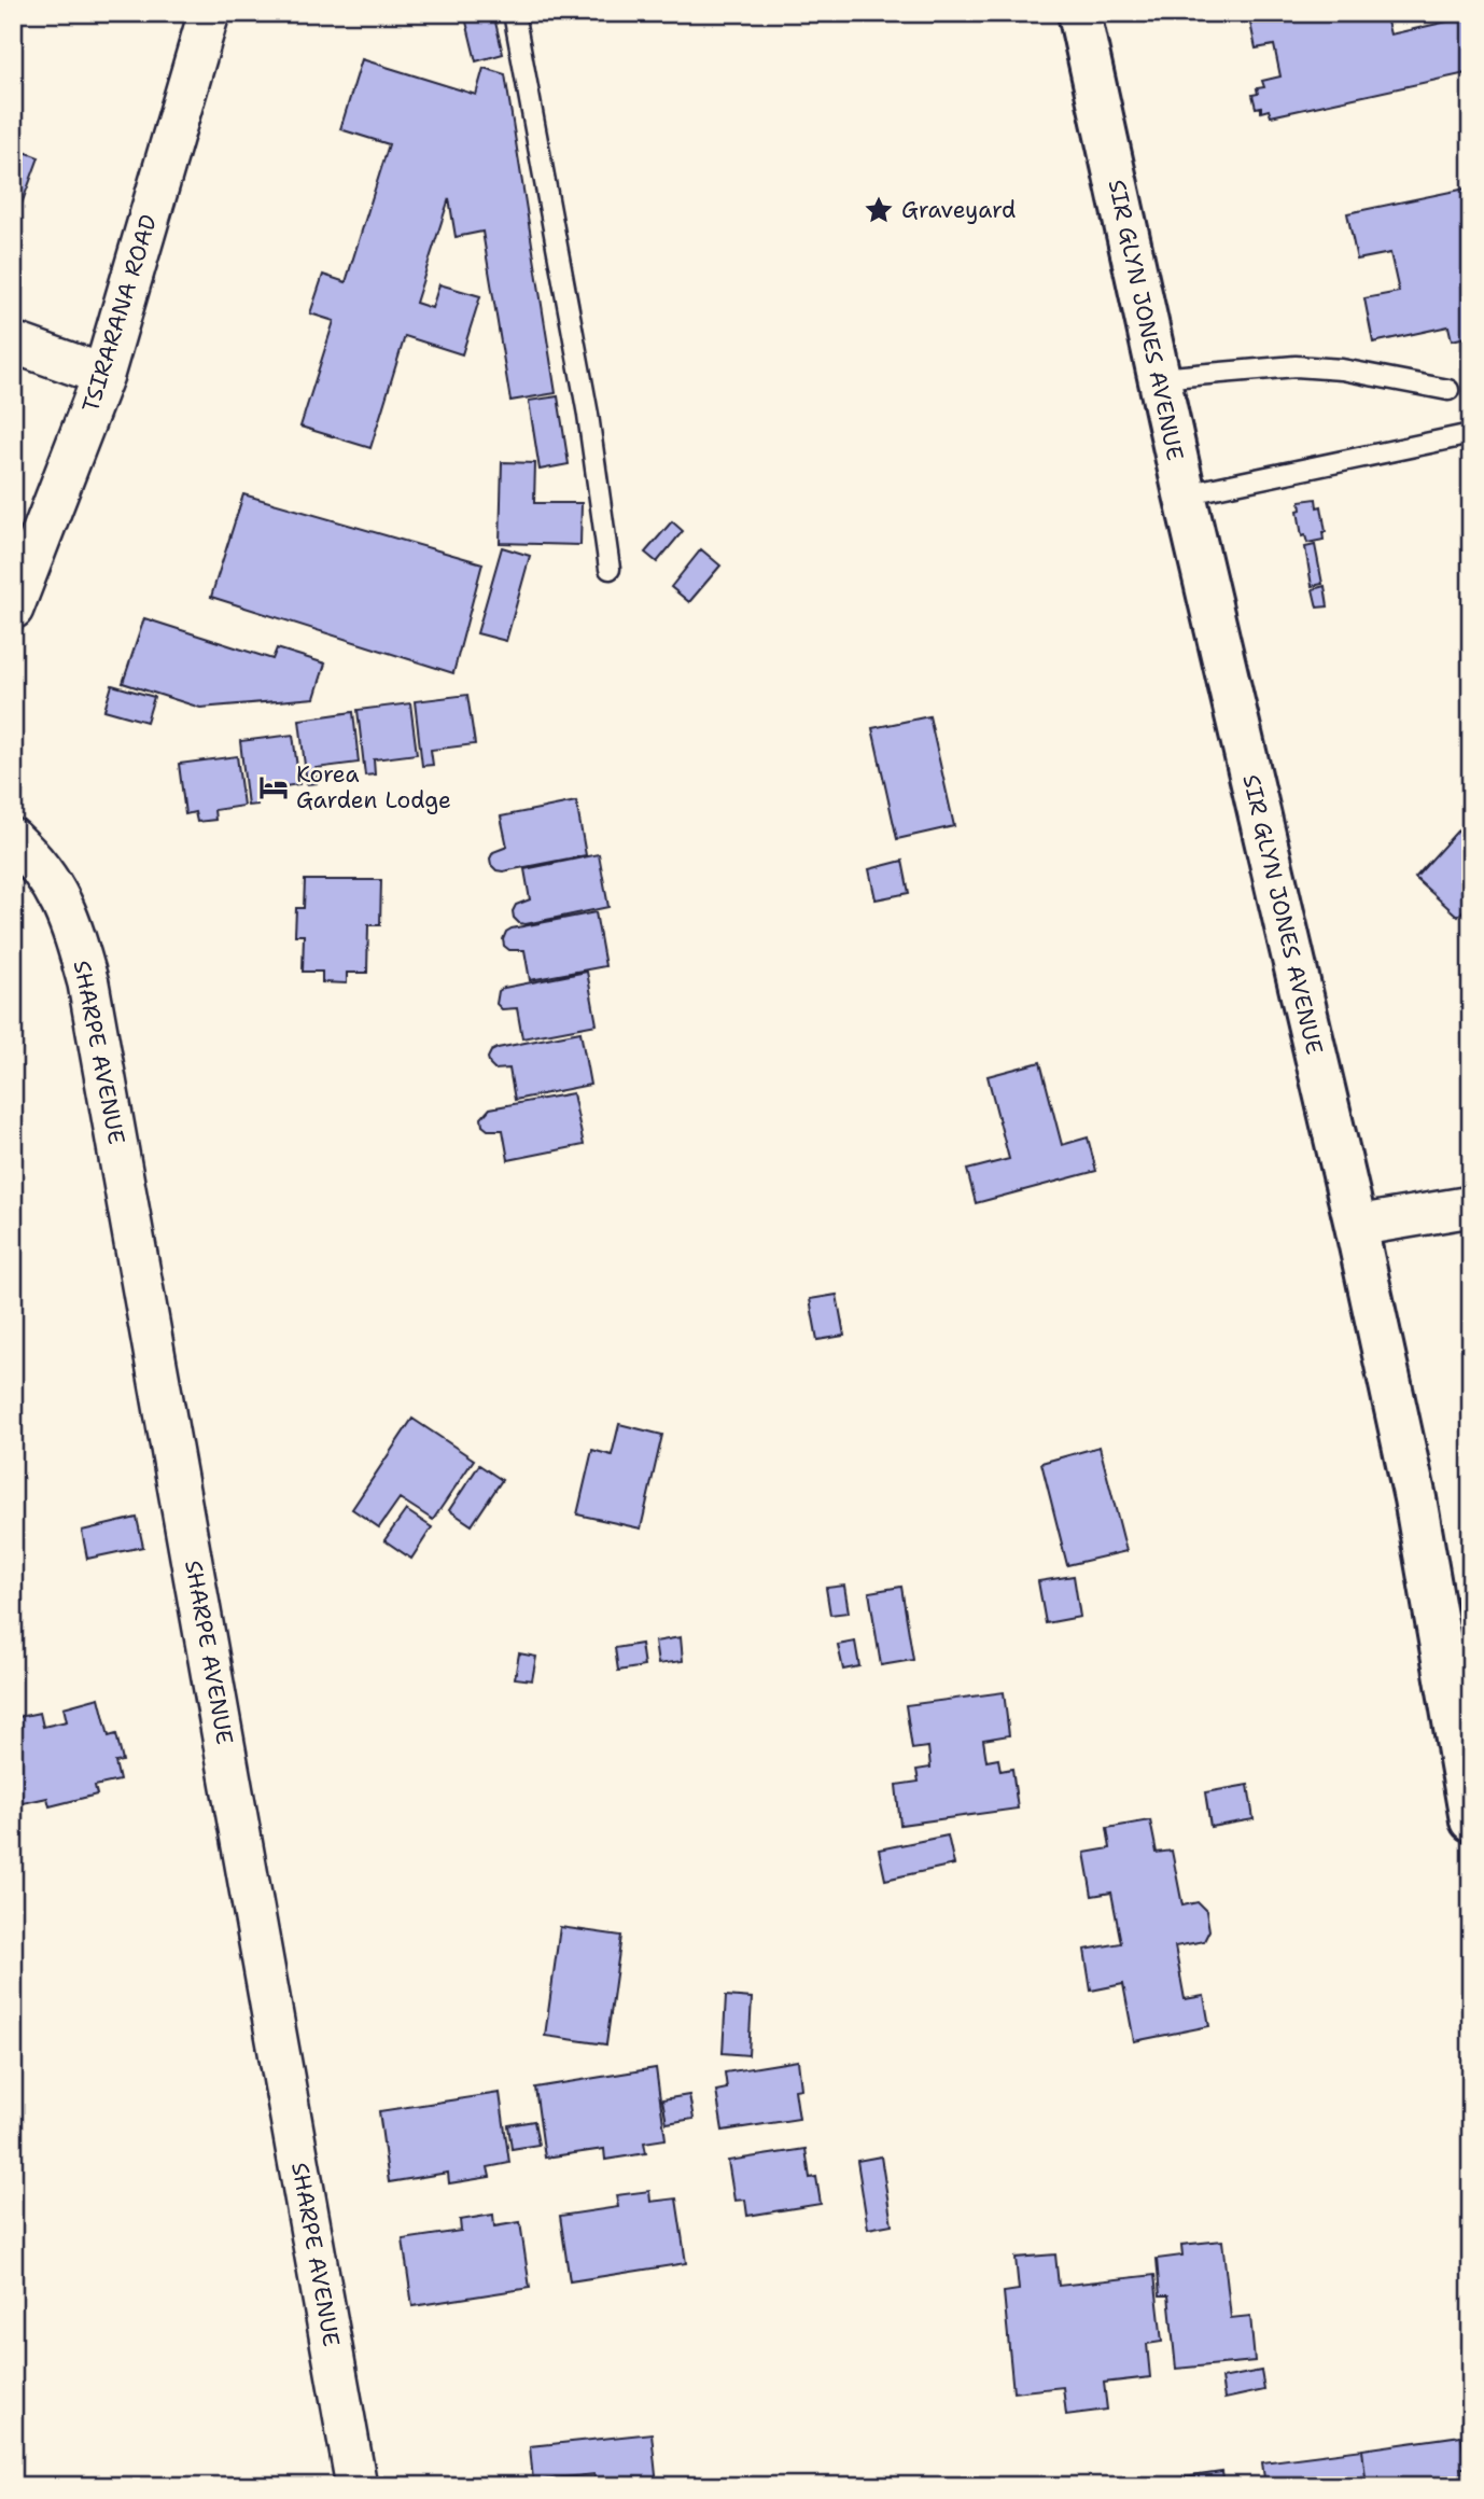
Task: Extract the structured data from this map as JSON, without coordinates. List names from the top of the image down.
{
  "streets": {
    "main road": ["SIR GLYN JONES AVENUE"],
    "street": ["TSIRARANA ROAD", "SHARPE AVENUE"]
  },
  "places": {
    "place": ["Graveyard"],
    "hotel": ["Korea Garden Lodge"]
  }
}
